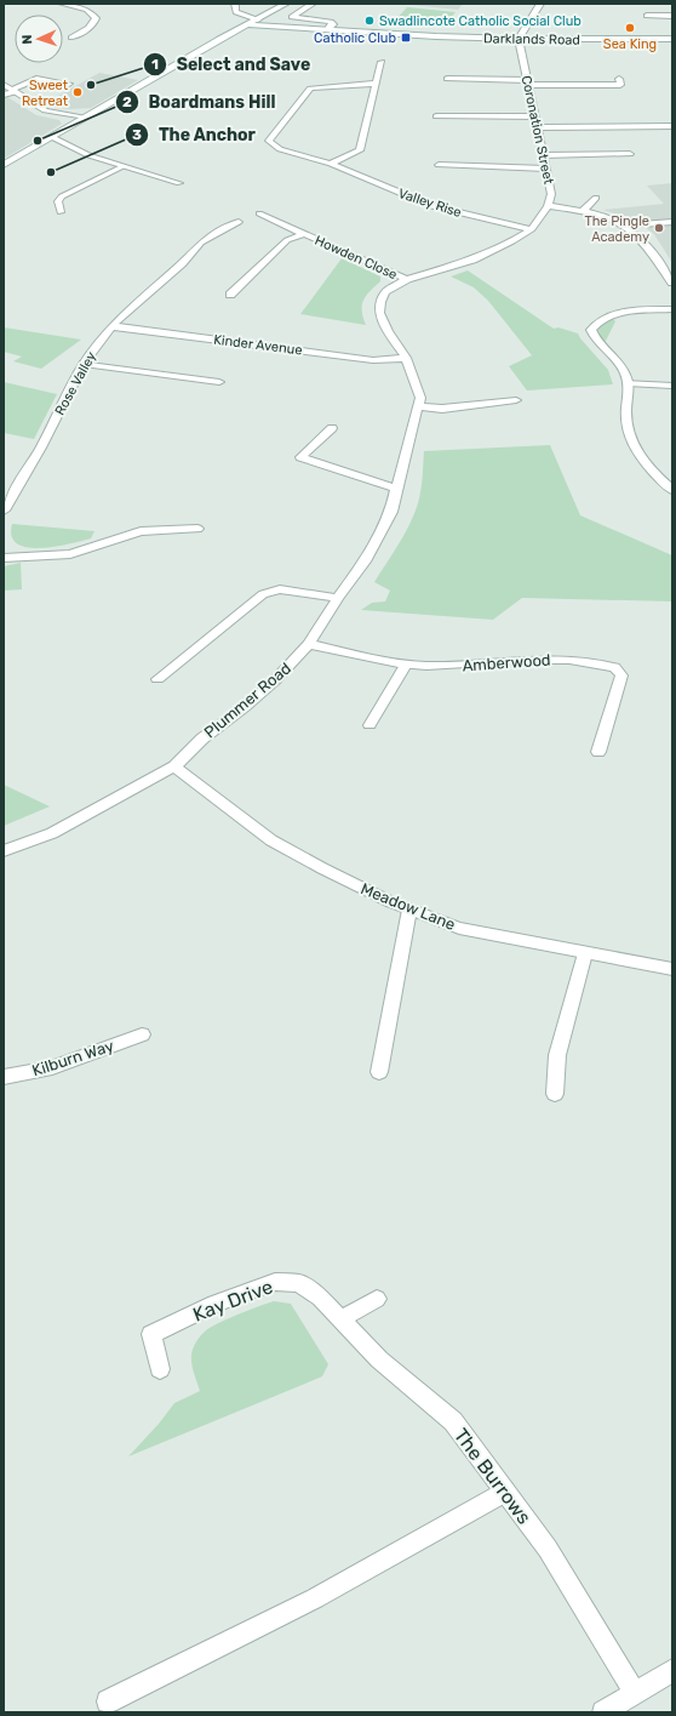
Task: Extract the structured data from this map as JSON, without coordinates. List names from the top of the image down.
{
  "streets": {
    "street": [
      "Darklands Road",
      "Coronation Street",
      "Valley Rise",
      "Howden Close",
      "Kinder Avenue",
      "Rose Valley",
      "Amberwood",
      "Plummer Road",
      "Meadow Lane",
      "Kilburn Way",
      "Kay Drive",
      "The Burrows"
    ]
  },
  "crossings": [
    ["Darklands Road", "Coronation Street"],
    ["Coronation Street", "Valley Rise"],
    ["Coronation Street", "Howden Close"],
    ["Coronation Street", "Plummer Road"],
    ["Kinder Avenue", "Rose Valley"],
    ["Kinder Avenue", "Plummer Road"],
    ["Amberwood", "Plummer Road"],
    ["Plummer Road", "Meadow Lane"],
    ["Kay Drive", "The Burrows"]
  ],
  "places": {
    "other": [
      "Swadlincote Catholic Social Club",
      "Sea King",
      "Select and Save",
      "Sweet Retreat",
      "Boardmans Hill",
      "The Anchor",
      "The Pingle Academy"
    ],
    "transit": ["Catholic Club"]
  },
  "north": "left"
}
